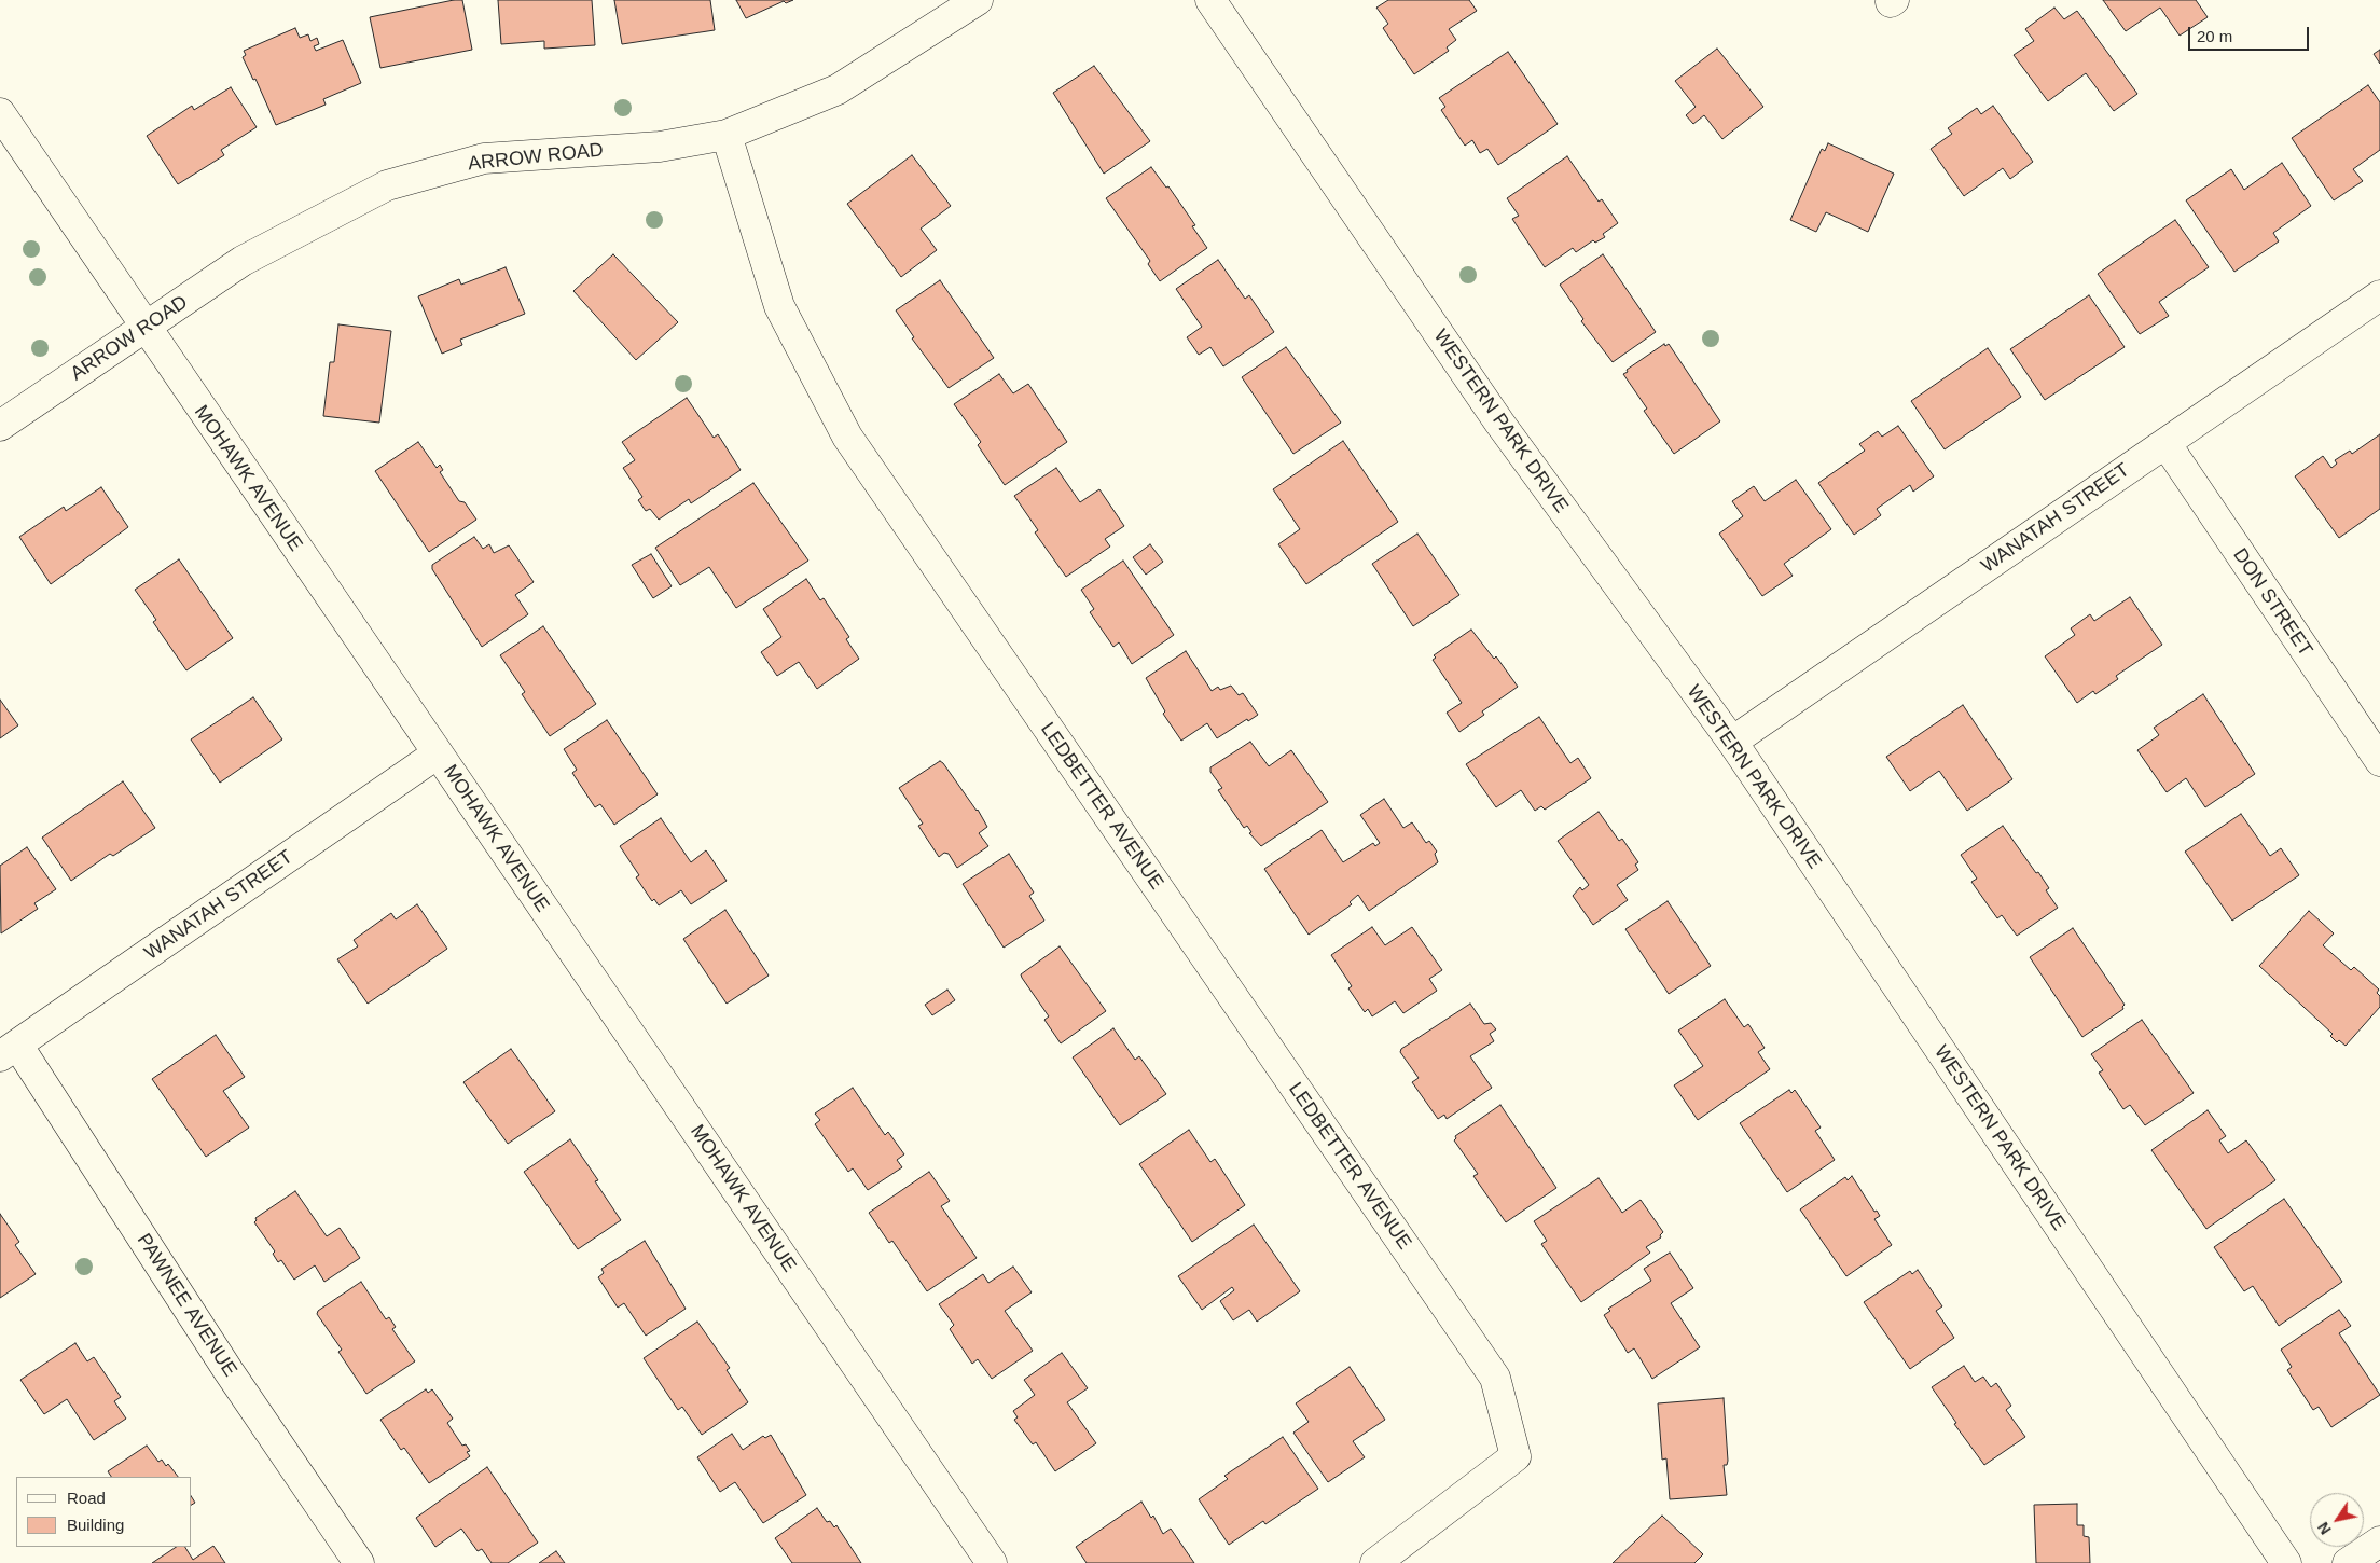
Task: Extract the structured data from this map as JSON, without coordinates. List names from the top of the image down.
{
  "streets": {
    "street": [
      "ARROW ROAD",
      "WESTERN PARK DRIVE",
      "MOHAWK AVENUE",
      "WANATAH STREET",
      "DON STREET",
      "LEDBETTER AVENUE",
      "PAWNEE AVENUE"
    ]
  },
  "crossings": [
    ["ARROW ROAD", "MOHAWK AVENUE"],
    ["ARROW ROAD", "LEDBETTER AVENUE"],
    ["WESTERN PARK DRIVE", "WANATAH STREET"],
    ["MOHAWK AVENUE", "WANATAH STREET"],
    ["WANATAH STREET", "DON STREET"],
    ["WANATAH STREET", "PAWNEE AVENUE"]
  ],
  "legend": ["Road", "Building"],
  "scale_bar": "20 m",
  "north": "bottom left"
}
